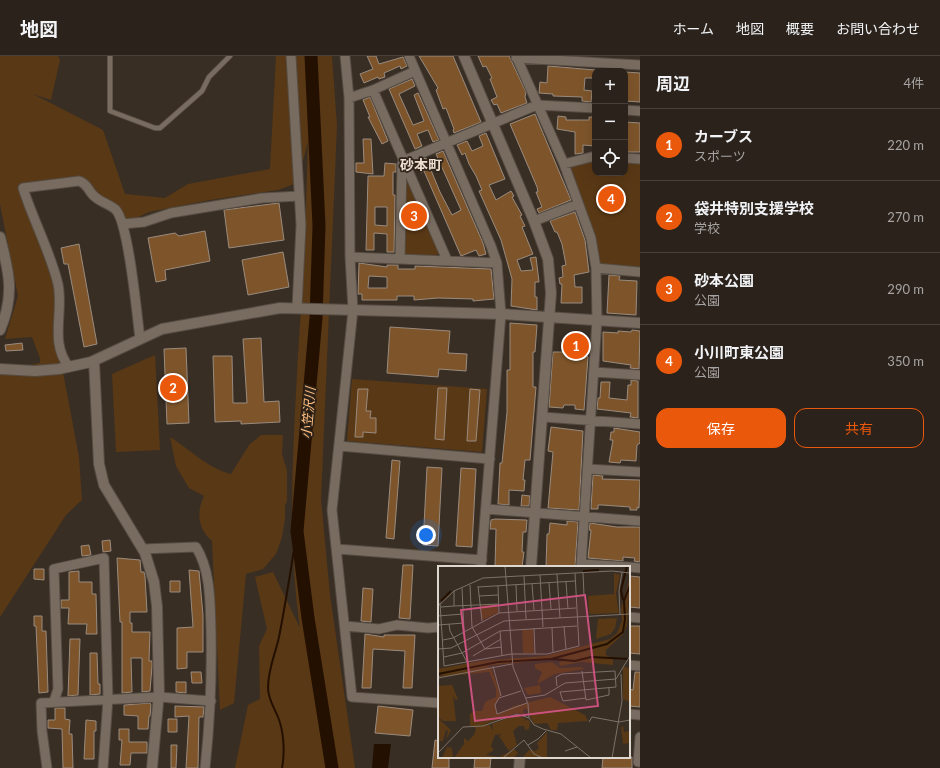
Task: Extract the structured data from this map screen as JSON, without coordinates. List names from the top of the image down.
{
  "districts": ["砂本町"],
  "water": ["小笠沢川"],
  "page": {
    "header": "地図",
    "nav": [
      "ホーム",
      "地図",
      "概要",
      "お問い合わせ"
    ],
    "heading": ["周辺", "4件"],
    "map_buttons": ["+", "−"],
    "list": [
      {
        "mark": "1",
        "name": "カーブス",
        "note": "スポーツ",
        "value": "220 m"
      },
      {
        "mark": "2",
        "name": "袋井特別支援学校",
        "note": "学校",
        "value": "270 m"
      },
      {
        "mark": "3",
        "name": "砂本公園",
        "note": "公園",
        "value": "290 m"
      },
      {
        "mark": "4",
        "name": "小川町東公園",
        "note": "公園",
        "value": "350 m"
      }
    ],
    "pins": [
      "4",
      "3",
      "1",
      "2"
    ],
    "buttons": ["保存", "共有"]
  }
}
